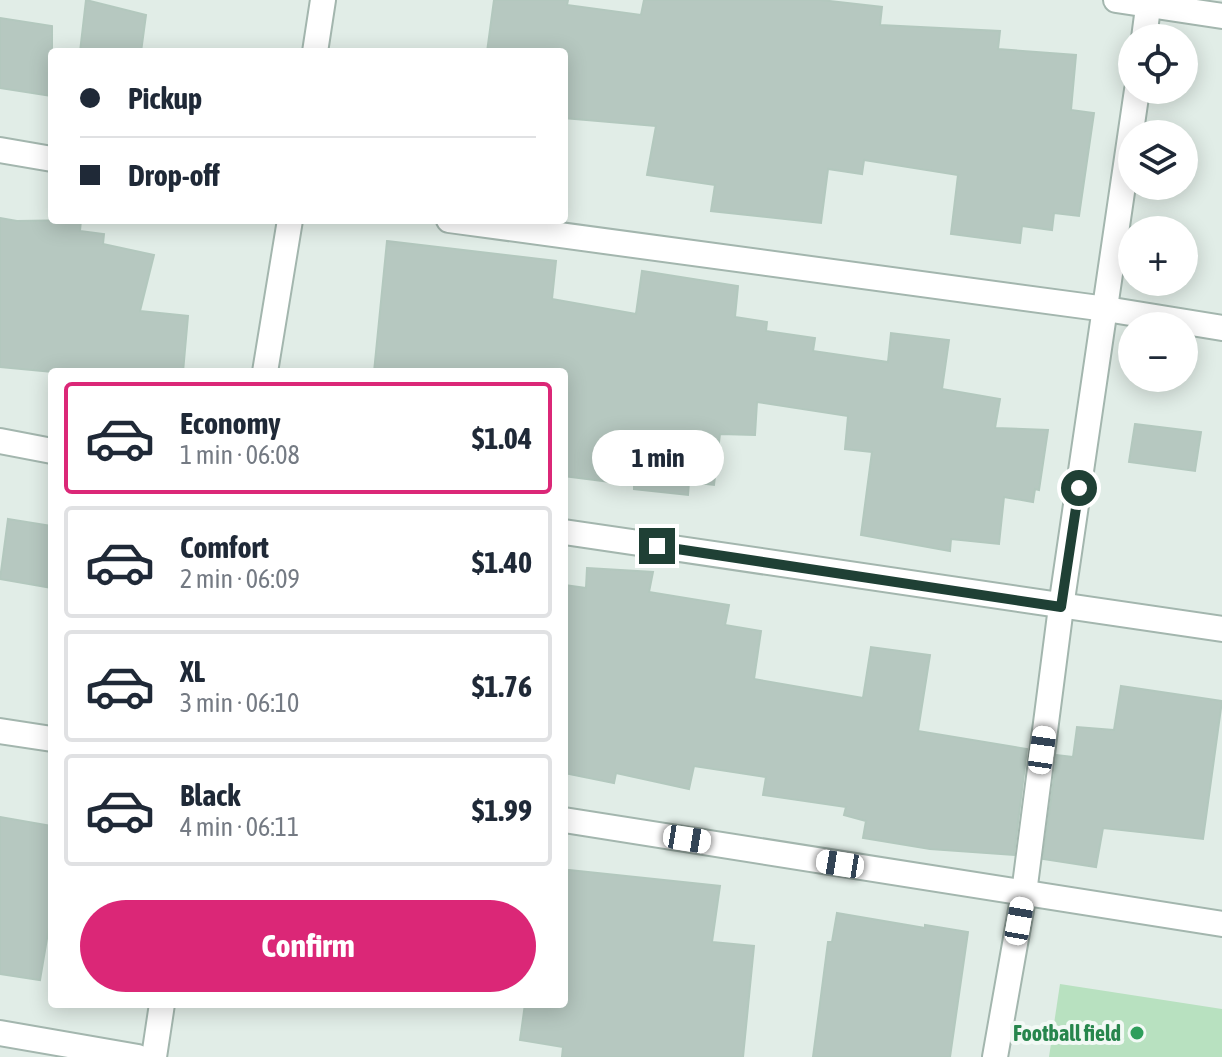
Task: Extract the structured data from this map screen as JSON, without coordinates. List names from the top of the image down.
{
  "places": ["Football field"],
  "page": {
    "map_buttons": ["+", "−"],
    "banner": ["Pickup", "Drop-off"],
    "list": [
      {
        "name": "Economy",
        "note": "1 min · 06:08",
        "value": "$1.04"
      },
      {
        "name": "Comfort",
        "note": "2 min · 06:09",
        "value": "$1.40"
      },
      {
        "name": "XL",
        "note": "3 min · 06:10",
        "value": "$1.76"
      },
      {
        "name": "Black",
        "note": "4 min · 06:11",
        "value": "$1.99"
      }
    ],
    "bubble": "1 min",
    "buttons": "Confirm"
  }
}
